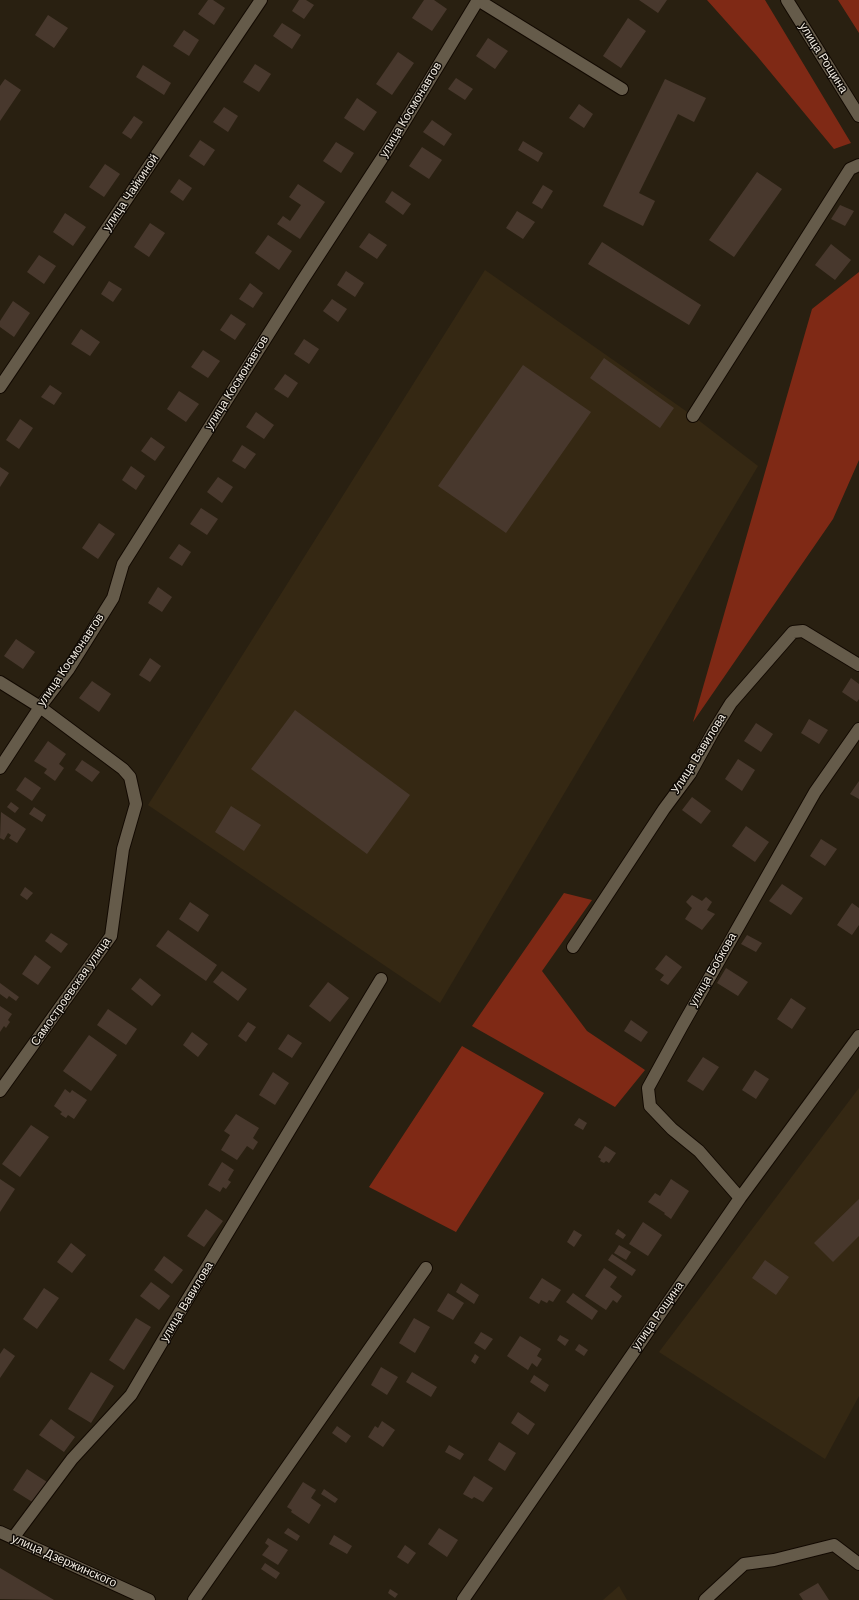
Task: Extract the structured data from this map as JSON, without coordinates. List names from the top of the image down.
{
  "streets": {
    "street": [
      "улица Рощина",
      "улица Космонавтов",
      "улица Чайкиной",
      "Улица Вавилова",
      "улица Бобкова",
      "Самостроевская улица",
      "улица Вавилова",
      "улица Дзержинского"
    ]
  },
  "crossings": [
    ["улица Рощина", "улица Бобкова"],
    ["улица Космонавтов", "Самостроевская улица"],
    ["улица Вавилова", "улица Дзержинского"]
  ]
}
